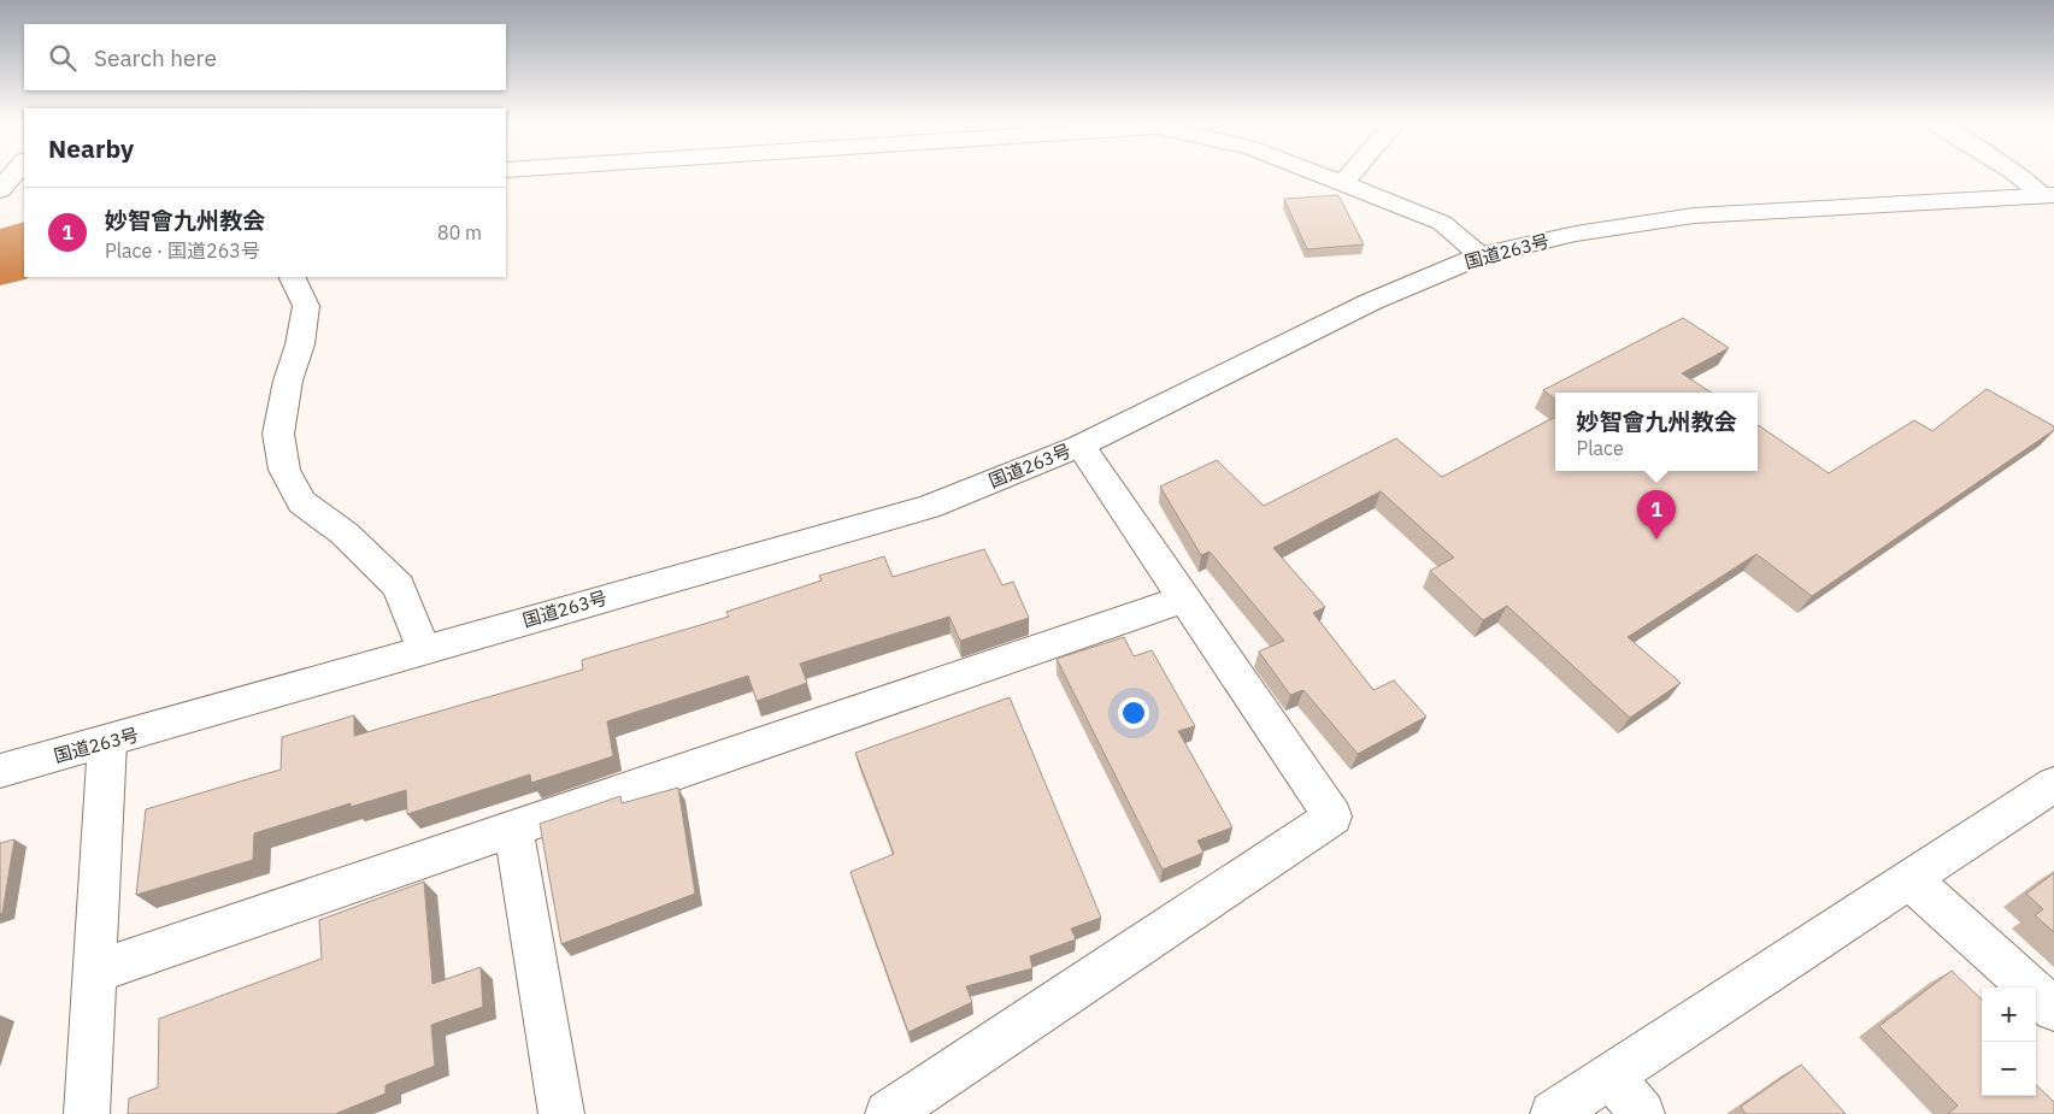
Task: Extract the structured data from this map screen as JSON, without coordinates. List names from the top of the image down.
{
  "streets": {
    "main road": ["国道263号"]
  },
  "page": {
    "search": "Search here",
    "heading": "Nearby",
    "list": [
      {
        "mark": "1",
        "name": "妙智會九州教会",
        "note": "Place · 国道263号",
        "value": "80 m"
      }
    ],
    "popup": ["妙智會九州教会", "Place"],
    "pins": "1",
    "map_buttons": ["+", "−"]
  }
}
